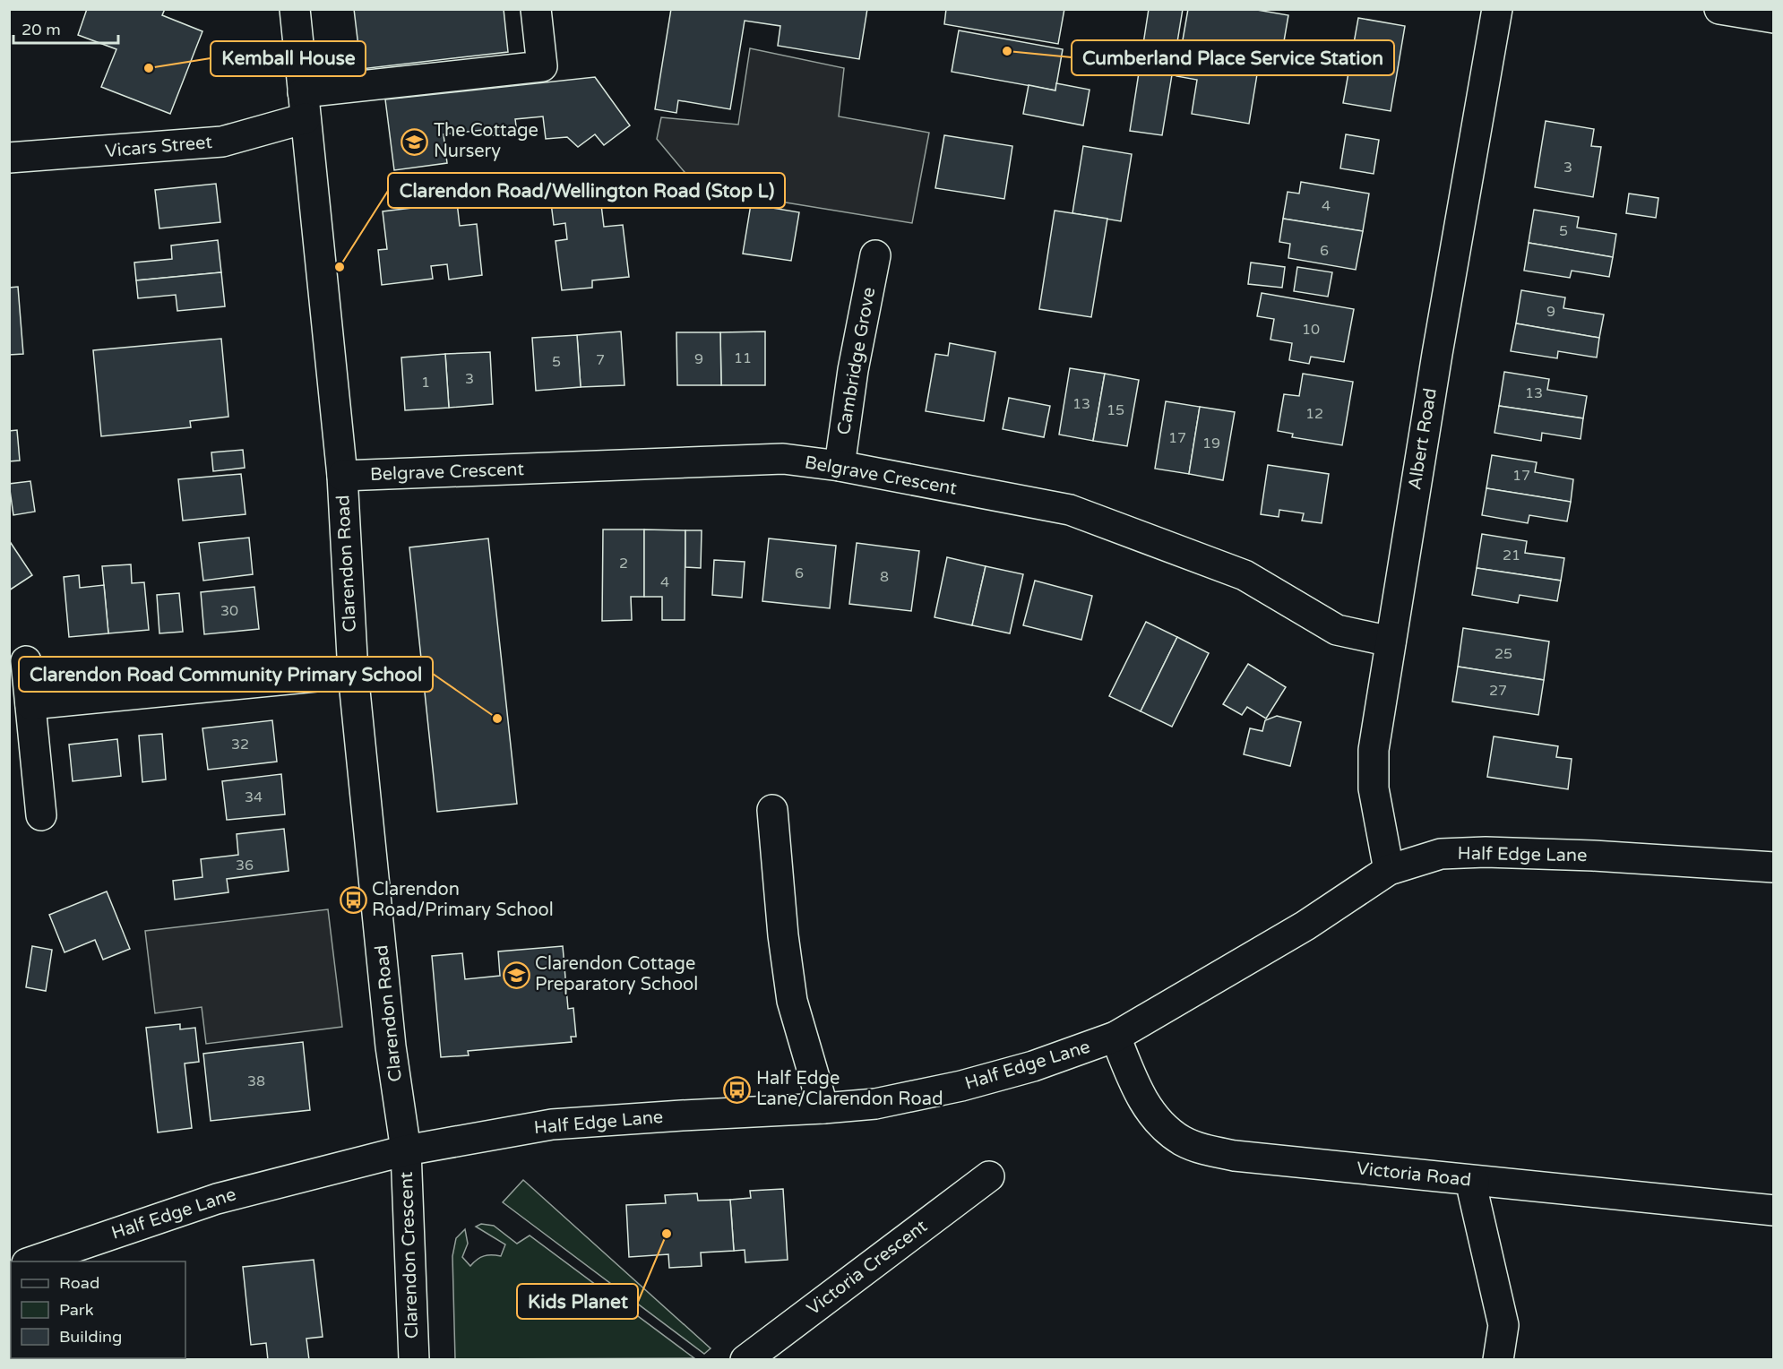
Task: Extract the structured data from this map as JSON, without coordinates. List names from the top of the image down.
{
  "streets": {
    "street": [
      "Vicars Street",
      "Cambridge Grove",
      "Albert Road",
      "Belgrave Crescent",
      "Clarendon Road",
      "Half Edge Lane",
      "Victoria Road",
      "Clarendon Crescent",
      "Victoria Crescent"
    ]
  },
  "crossings": [
    ["Vicars Street", "Clarendon Road"],
    ["Cambridge Grove", "Belgrave Crescent"],
    ["Albert Road", "Belgrave Crescent"],
    ["Albert Road", "Half Edge Lane"],
    ["Belgrave Crescent", "Clarendon Road"],
    ["Clarendon Road", "Half Edge Lane"],
    ["Clarendon Road", "Clarendon Crescent"],
    ["Half Edge Lane", "Victoria Road"],
    ["Half Edge Lane", "Clarendon Crescent"]
  ],
  "places": {
    "other": [
      "Cumberland Place Service Station",
      "Kemball House",
      "Clarendon Road/Wellington Road (Stop L)",
      "Clarendon Road Community Primary School",
      "Kids Planet"
    ],
    "school or university": ["The Cottage Nursery", "Clarendon Cottage Preparatory School"],
    "bus stop": ["Clarendon Road/Primary School", "Half Edge Lane/Clarendon Road"]
  },
  "house_numbers": [
    "3",
    "4",
    "5",
    "6",
    "9",
    "10",
    "11",
    "9",
    "7",
    "5",
    "3",
    "1",
    "13",
    "13",
    "15",
    "12",
    "17",
    "19",
    "17",
    "21",
    "2",
    "6",
    "8",
    "4",
    "30",
    "25",
    "27",
    "32",
    "34",
    "36",
    "38"
  ],
  "legend": ["Road", "Park", "Building"],
  "scale_bar": "20 m"
}
